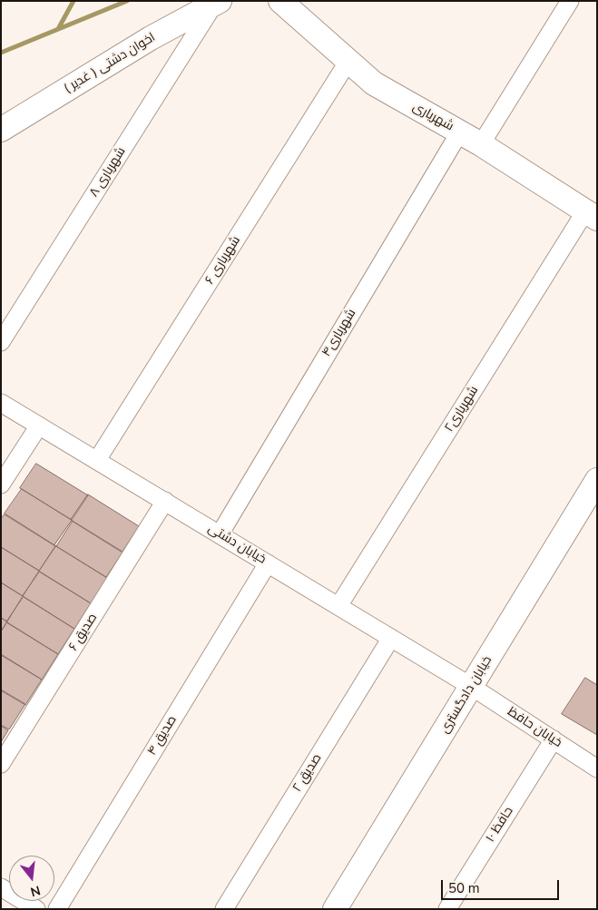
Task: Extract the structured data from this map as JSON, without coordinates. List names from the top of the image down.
{
  "streets": {
    "main road": ["اخوان دشتی ( غدیر )", "شهریاری", "خیابان دادگستری"],
    "street": [
      "شهریاری ۸",
      "شهریاری ۶",
      "شهریاری۴",
      "شهریاری۲",
      "خیابان دشتی",
      "صدیق ۶",
      "خیابان حافظ",
      "صدیق ۴",
      "صدیق ۲",
      "حافظ ۱۰"
    ]
  },
  "crossings": [
    ["اخوان دشتی ( غدیر )", "شهریاری ۸"],
    ["شهریاری", "شهریاری ۶"],
    ["شهریاری", "شهریاری۴"],
    ["شهریاری", "شهریاری۲"],
    ["شهریاری ۶", "خیابان دشتی"],
    ["شهریاری۴", "خیابان دشتی"],
    ["شهریاری۲", "خیابان دشتی"],
    ["خیابان دشتی", "صدیق ۶"],
    ["خیابان دشتی", "خیابان دادگستری"],
    ["خیابان دشتی", "خیابان حافظ"],
    ["خیابان دشتی", "صدیق ۴"],
    ["خیابان دشتی", "صدیق ۲"],
    ["خیابان دادگستری", "خیابان حافظ"],
    ["خیابان حافظ", "حافظ ۱۰"]
  ],
  "scale_bar": "50 m",
  "north": "bottom"
}
